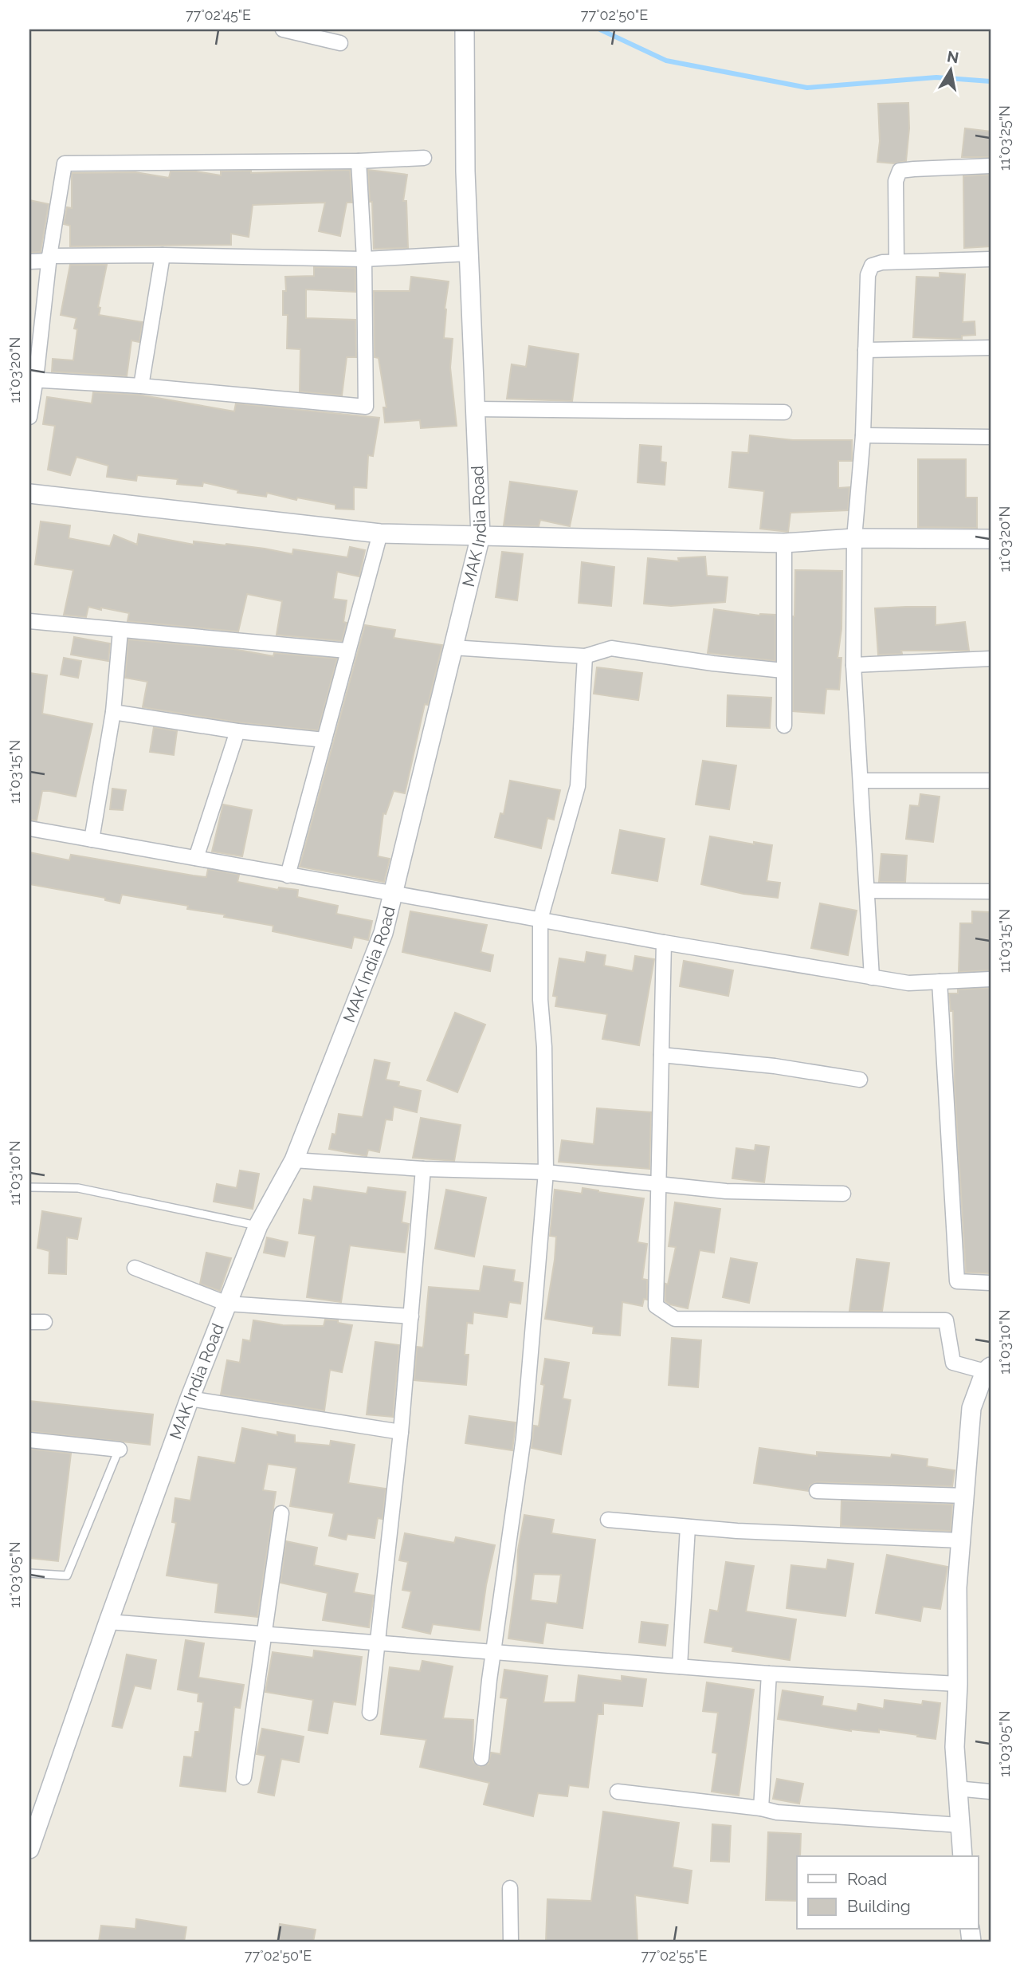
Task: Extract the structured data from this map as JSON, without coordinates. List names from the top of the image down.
{
  "streets": {
    "street": ["MAK India Road"]
  },
  "legend": ["Road", "Building"],
  "north": "top",
  "coordinates": [
    "77°02'45\"E",
    "77°02'50\"E",
    "11°03'25\"N",
    "11°03'20\"N",
    "11°03'15\"N",
    "11°03'10\"N",
    "11°03'05\"N",
    "77°02'55\"E"
  ]
}
